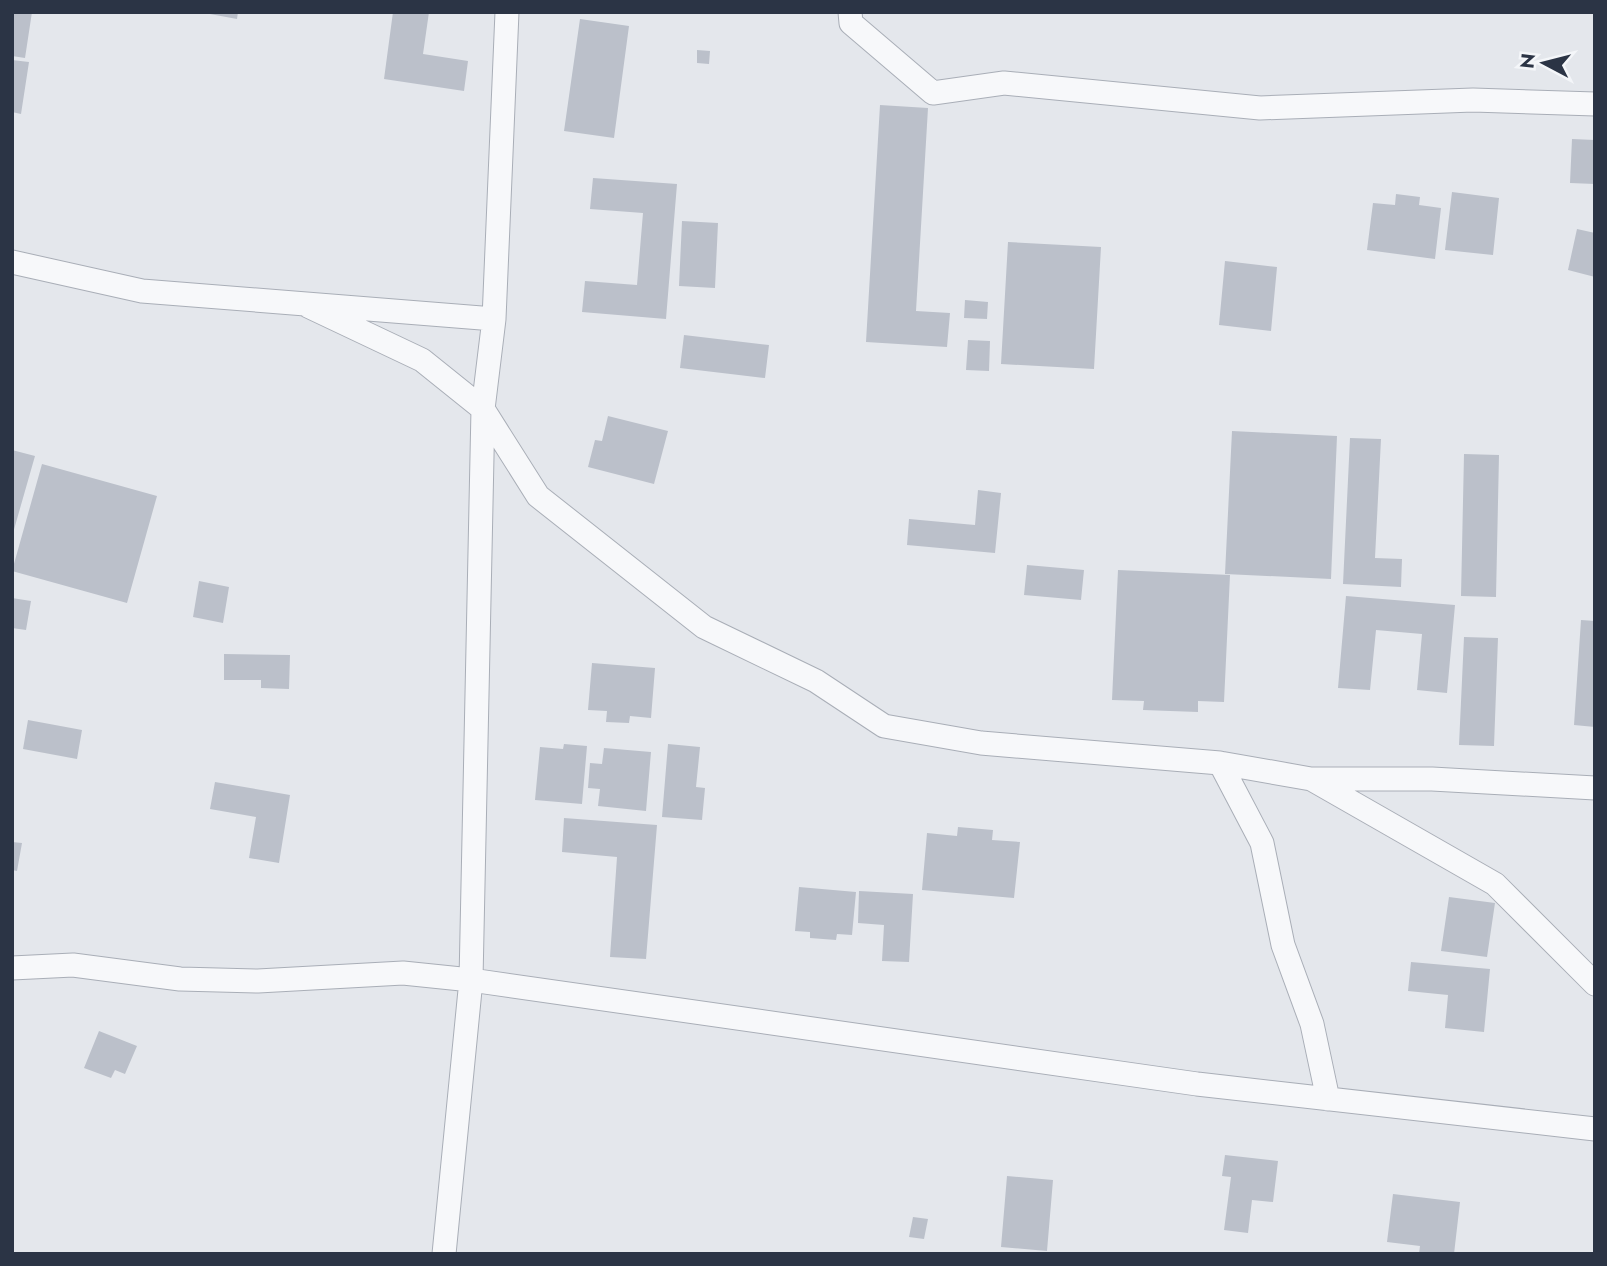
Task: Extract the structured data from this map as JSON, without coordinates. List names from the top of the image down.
{
  "north": "left"
}
